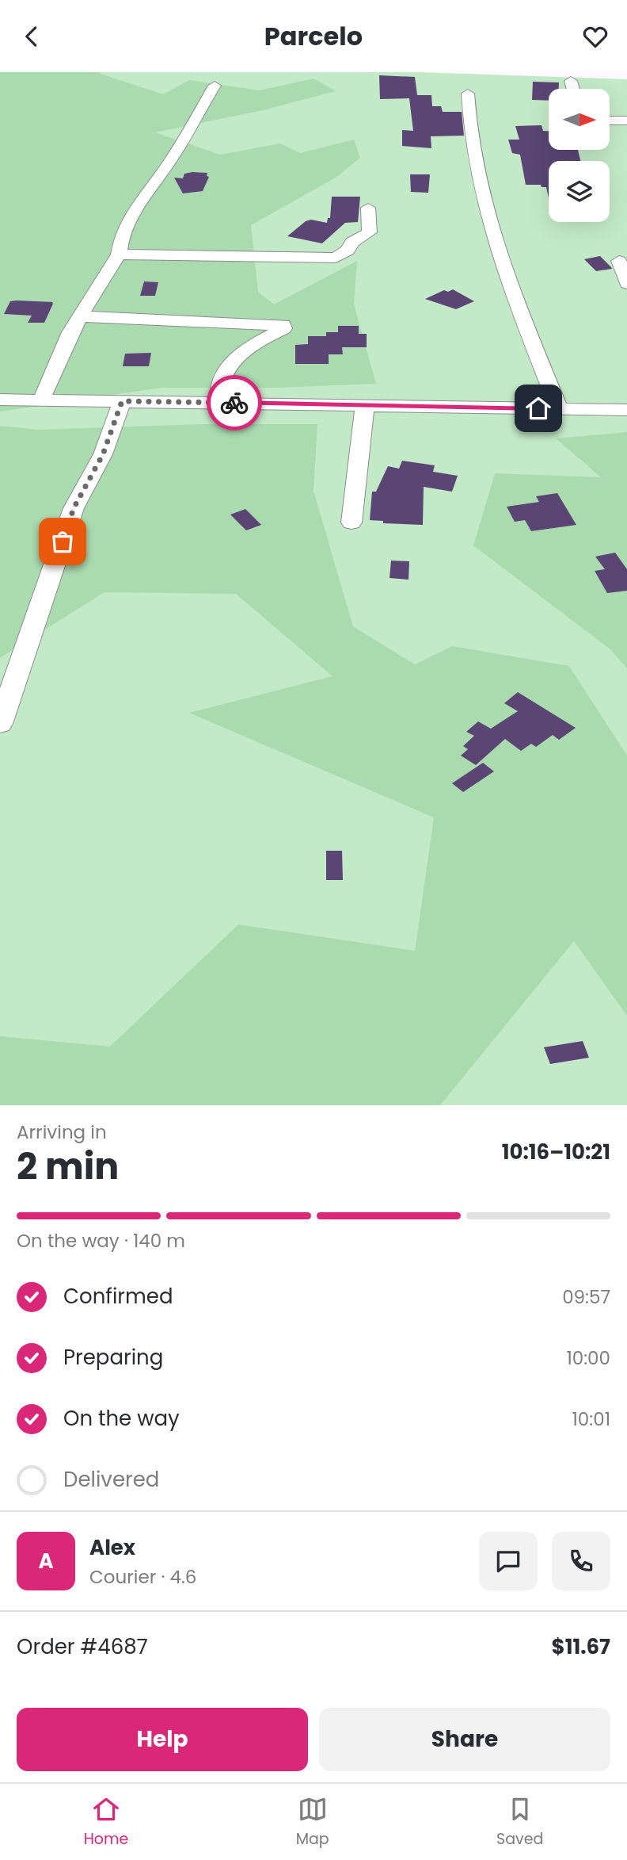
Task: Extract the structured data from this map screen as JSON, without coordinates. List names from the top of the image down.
{
  "north": "right",
  "page": {
    "header": "Parcelo",
    "heading": ["2 min", "Arriving in", "10:16–10:21"],
    "panel": [
      "Alex",
      "Courier · 4.6",
      "Order #4687",
      "$11.67"
    ],
    "bar": "On the way · 140 m",
    "list": [
      ["Confirmed", "09:57"],
      ["Preparing", "10:00"],
      ["On the way", "10:01"],
      "Delivered"
    ],
    "round": "A",
    "buttons": ["Help", "Share"],
    "tabs": ["Home", "Map", "Saved"]
  }
}
